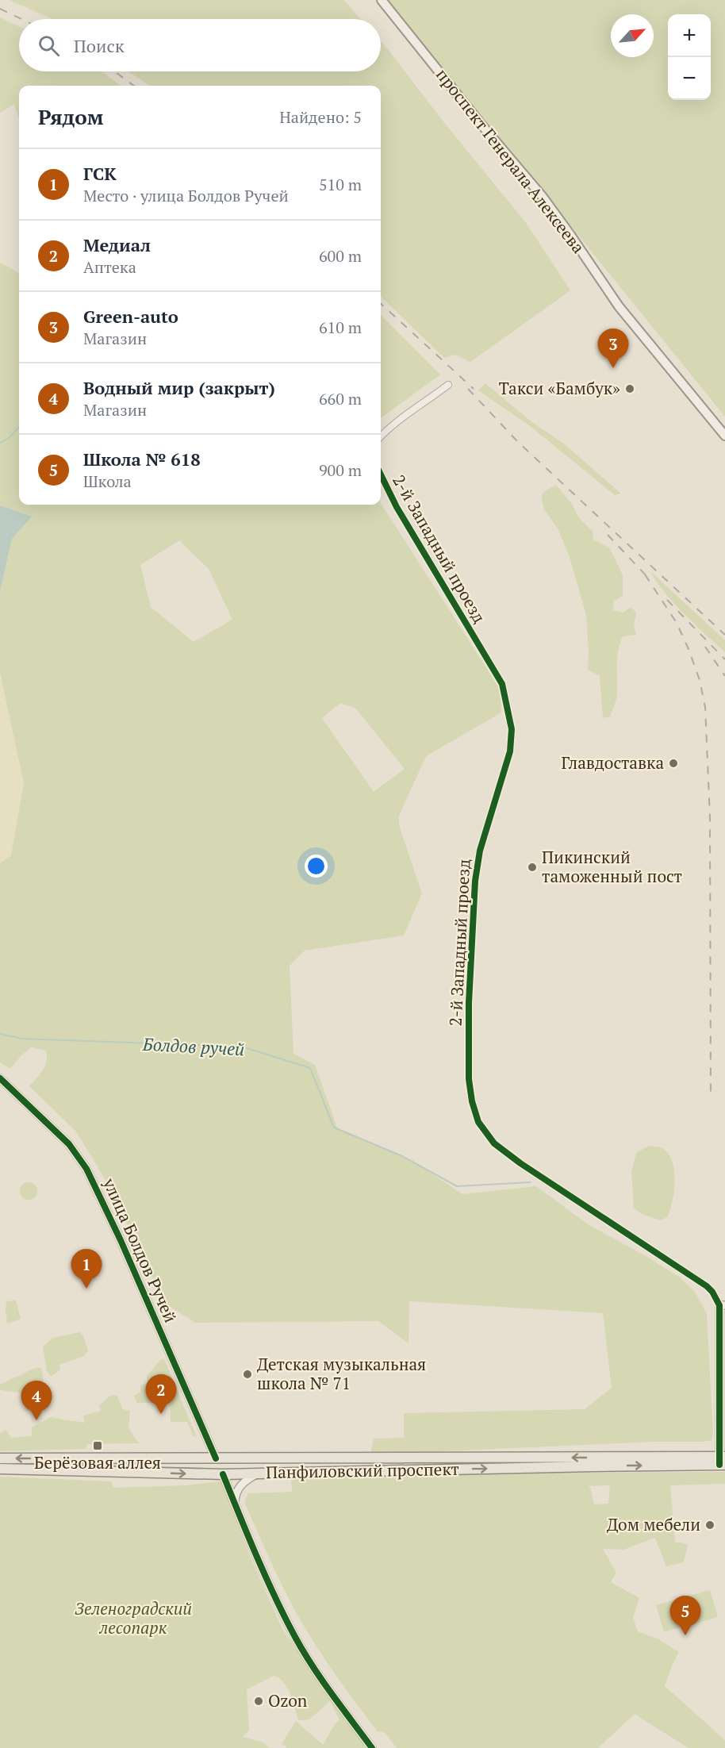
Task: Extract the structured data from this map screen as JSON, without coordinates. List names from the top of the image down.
{
  "streets": {
    "main road": ["проспект Генерала Алексеева", "Панфиловский проспект"],
    "street": ["2-й Западный проезд", "улица Болдов Ручей"]
  },
  "crossings": [
    ["2-й Западный проезд", "Панфиловский проспект"],
    ["улица Болдов Ручей", "Панфиловский проспект"]
  ],
  "water": ["Болдов ручей"],
  "parks": ["Зеленоградский лесопарк"],
  "places": {
    "other": [
      "Такси «Бамбук»",
      "Главдоставка",
      "Пикинский таможенный пост",
      "Детская музыкальная школа № 71",
      "Дом мебели",
      "Ozon"
    ],
    "transit": ["Берёзовая аллея"]
  },
  "north": "top right",
  "page": {
    "map_buttons": ["+", "−"],
    "search": "Поиск",
    "heading": ["Рядом", "Найдено: 5"],
    "list": [
      {
        "mark": "1",
        "name": "ГСК",
        "note": "Место · улица Болдов Ручей",
        "value": "510 m"
      },
      {
        "mark": "2",
        "name": "Медиал",
        "note": "Аптека",
        "value": "600 m"
      },
      {
        "mark": "3",
        "name": "Green-auto",
        "note": "Магазин",
        "value": "610 m"
      },
      {
        "mark": "4",
        "name": "Водный мир (закрыт)",
        "note": "Магазин",
        "value": "660 m"
      },
      {
        "mark": "5",
        "name": "Школа № 618",
        "note": "Школа",
        "value": "900 m"
      }
    ],
    "pins": [
      "3",
      "1",
      "2",
      "4",
      "5"
    ]
  }
}
